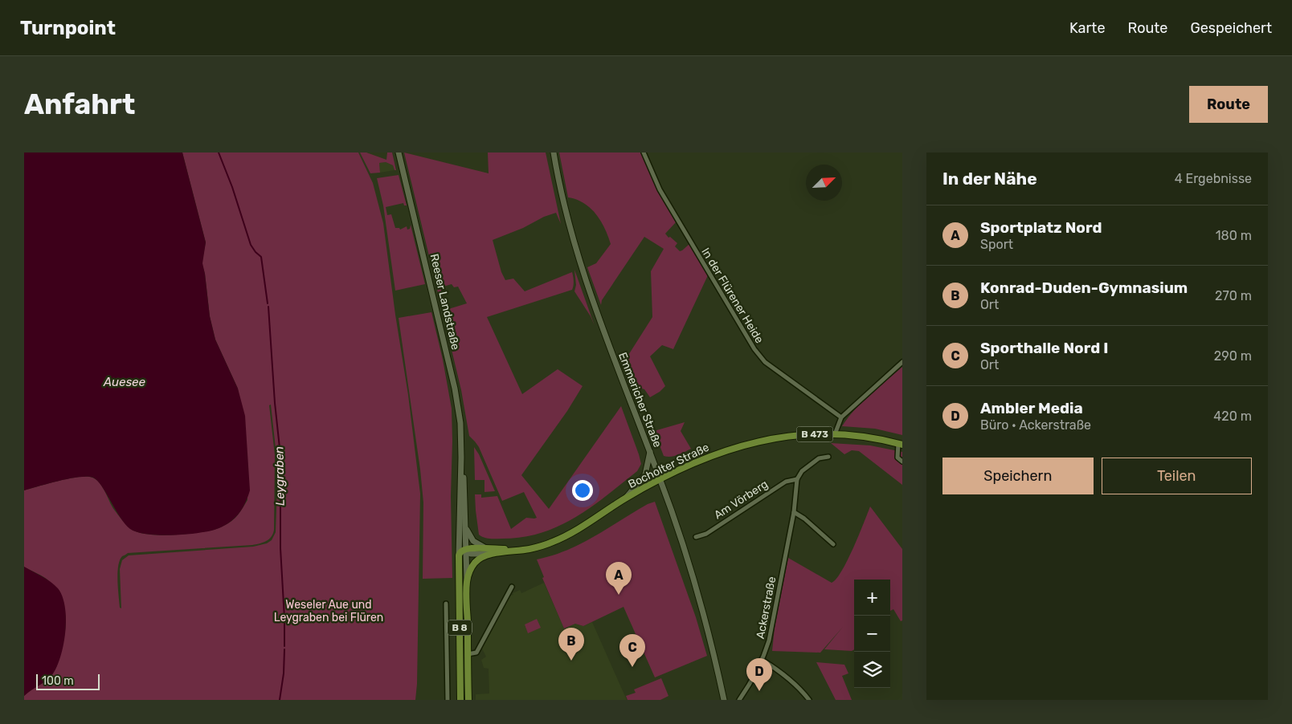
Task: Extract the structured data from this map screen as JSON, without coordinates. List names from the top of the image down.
{
  "streets": {
    "main road": [
      "Reeser Landstraße",
      "Emmericher Straße",
      "B 473",
      "Bocholter Straße",
      "B 8"
    ],
    "street": ["In der Flürener Heide", "Am Vörberg", "Ackerstraße"]
  },
  "crossings": [
    ["Reeser Landstraße", "Bocholter Straße"],
    ["Reeser Landstraße", "B 8"],
    ["Emmericher Straße", "Bocholter Straße"],
    ["Bocholter Straße", "B 8"],
    ["Am Vörberg", "Ackerstraße"]
  ],
  "water": ["Auesee", "Leygraben"],
  "parks": ["Weseler Aue und Leygraben bei Flüren"],
  "scale_bar": "100 m",
  "north": "top right",
  "page": {
    "header": "Turnpoint",
    "nav": ["Karte", "Route", "Gespeichert"],
    "buttons": [
      "Route",
      ["Speichern", "Teilen"]
    ],
    "title": "Anfahrt",
    "heading": ["In der Nähe", "4 Ergebnisse"],
    "list": [
      {
        "mark": "A",
        "name": "Sportplatz Nord",
        "note": "Sport",
        "value": "180 m"
      },
      {
        "mark": "B",
        "name": "Konrad-Duden-Gymnasium",
        "note": "Ort",
        "value": "270 m"
      },
      {
        "mark": "C",
        "name": "Sporthalle Nord I",
        "note": "Ort",
        "value": "290 m"
      },
      {
        "mark": "D",
        "name": "Ambler Media",
        "note": "Büro · Ackerstraße",
        "value": "420 m"
      }
    ],
    "pins": [
      "A",
      "B",
      "C",
      "D"
    ],
    "map_buttons": ["+", "−"],
    "scale": "100 m"
  }
}
